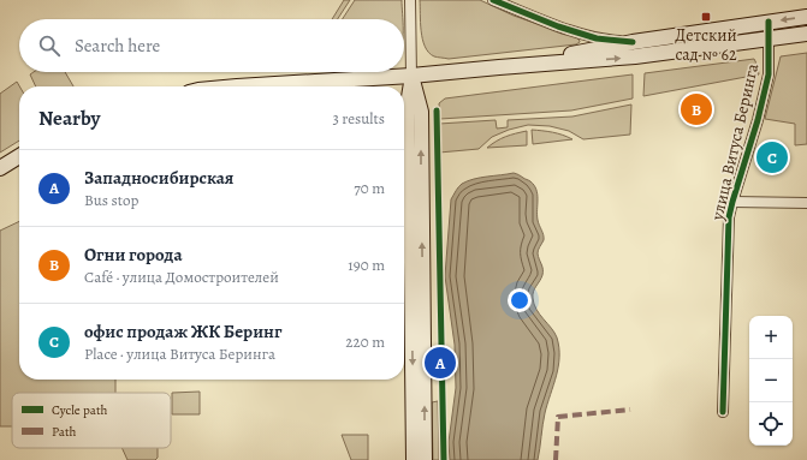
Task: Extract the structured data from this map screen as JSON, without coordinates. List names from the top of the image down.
{
  "streets": {
    "street": ["улица Витуса Беринга"]
  },
  "places": {
    "transit": ["Детский сад № 62"]
  },
  "legend": ["Cycle path", "Path"],
  "page": {
    "search": "Search here",
    "heading": ["Nearby", "3 results"],
    "pins": ["B", "C", "A"],
    "list": [
      {
        "mark": "A",
        "name": "Западносибирская",
        "note": "Bus stop",
        "value": "70 m"
      },
      {
        "mark": "B",
        "name": "Огни города",
        "note": "Café · улица Домостроителей",
        "value": "190 m"
      },
      {
        "mark": "C",
        "name": "офис продаж ЖК Беринг",
        "note": "Place · улица Витуса Беринга",
        "value": "220 m"
      }
    ],
    "map_buttons": ["+", "−"]
  }
}
